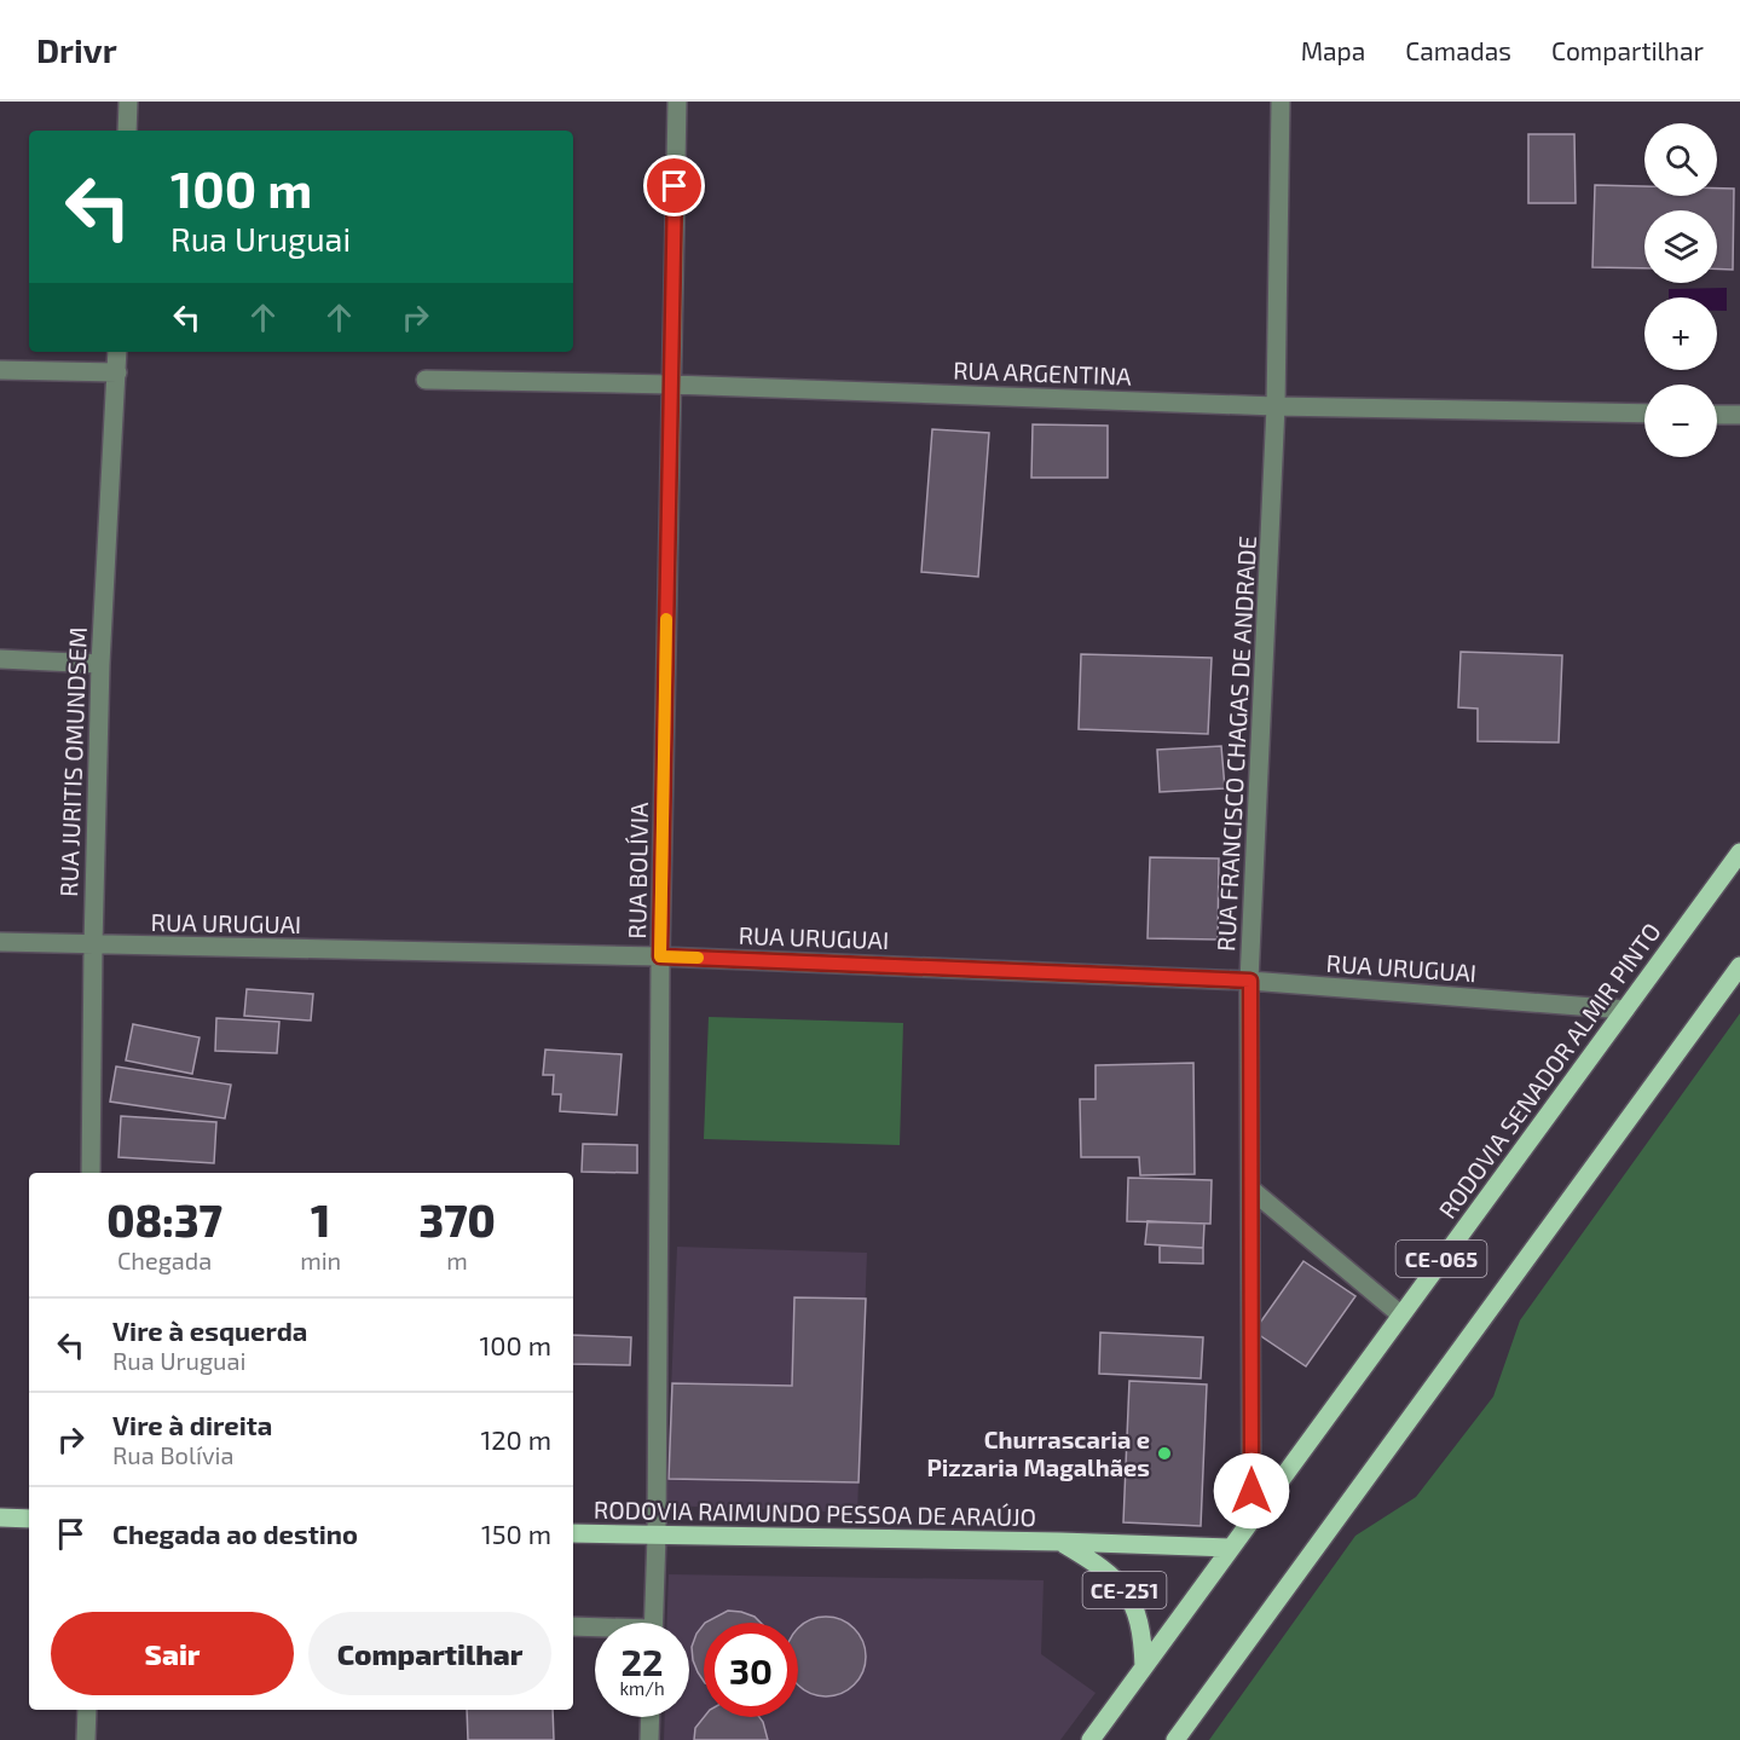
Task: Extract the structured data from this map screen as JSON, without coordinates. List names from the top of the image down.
{
  "streets": {
    "main road": [
      "RODOVIA SENADOR ALMIR PINTO",
      "CE-065",
      "RODOVIA RAIMUNDO PESSOA DE ARAÚJO",
      "CE-251"
    ],
    "street": [
      "RUA ARGENTINA",
      "RUA FRANCISCO CHAGAS DE ANDRADE",
      "RUA JURITIS OMUNDSEM",
      "RUA BOLÍVIA",
      "RUA URUGUAI"
    ]
  },
  "crossings": [
    ["RUA ARGENTINA", "RUA FRANCISCO CHAGAS DE ANDRADE"],
    ["RUA ARGENTINA", "RUA BOLÍVIA"],
    ["RUA FRANCISCO CHAGAS DE ANDRADE", "RUA URUGUAI"],
    ["RUA FRANCISCO CHAGAS DE ANDRADE", "RODOVIA SENADOR ALMIR PINTO"],
    ["RUA JURITIS OMUNDSEM", "RUA URUGUAI"],
    ["RUA BOLÍVIA", "RUA URUGUAI"],
    ["RUA BOLÍVIA", "RODOVIA RAIMUNDO PESSOA DE ARAÚJO"],
    ["RUA URUGUAI", "RODOVIA SENADOR ALMIR PINTO"],
    ["RODOVIA SENADOR ALMIR PINTO", "RODOVIA RAIMUNDO PESSOA DE ARAÚJO"]
  ],
  "places": ["Churrascaria e Pizzaria Magalhães"],
  "page": {
    "header": "Drivr",
    "nav": ["Mapa", "Camadas", "Compartilhar"],
    "map_buttons": ["+", "−"],
    "turn": ["100 m", "Rua Uruguai"],
    "eta": [
      "08:37",
      "Chegada",
      "1",
      "min",
      "370",
      "m"
    ],
    "list": [
      {
        "name": "Vire à esquerda",
        "note": "Rua Uruguai",
        "value": "100 m"
      },
      {
        "name": "Vire à direita",
        "note": "Rua Bolívia",
        "value": "120 m"
      },
      {
        "name": "Chegada ao destino",
        "value": "150 m"
      }
    ],
    "buttons": ["Sair", "Compartilhar"],
    "speed": "22 km/h",
    "limit": "30"
  }
}
